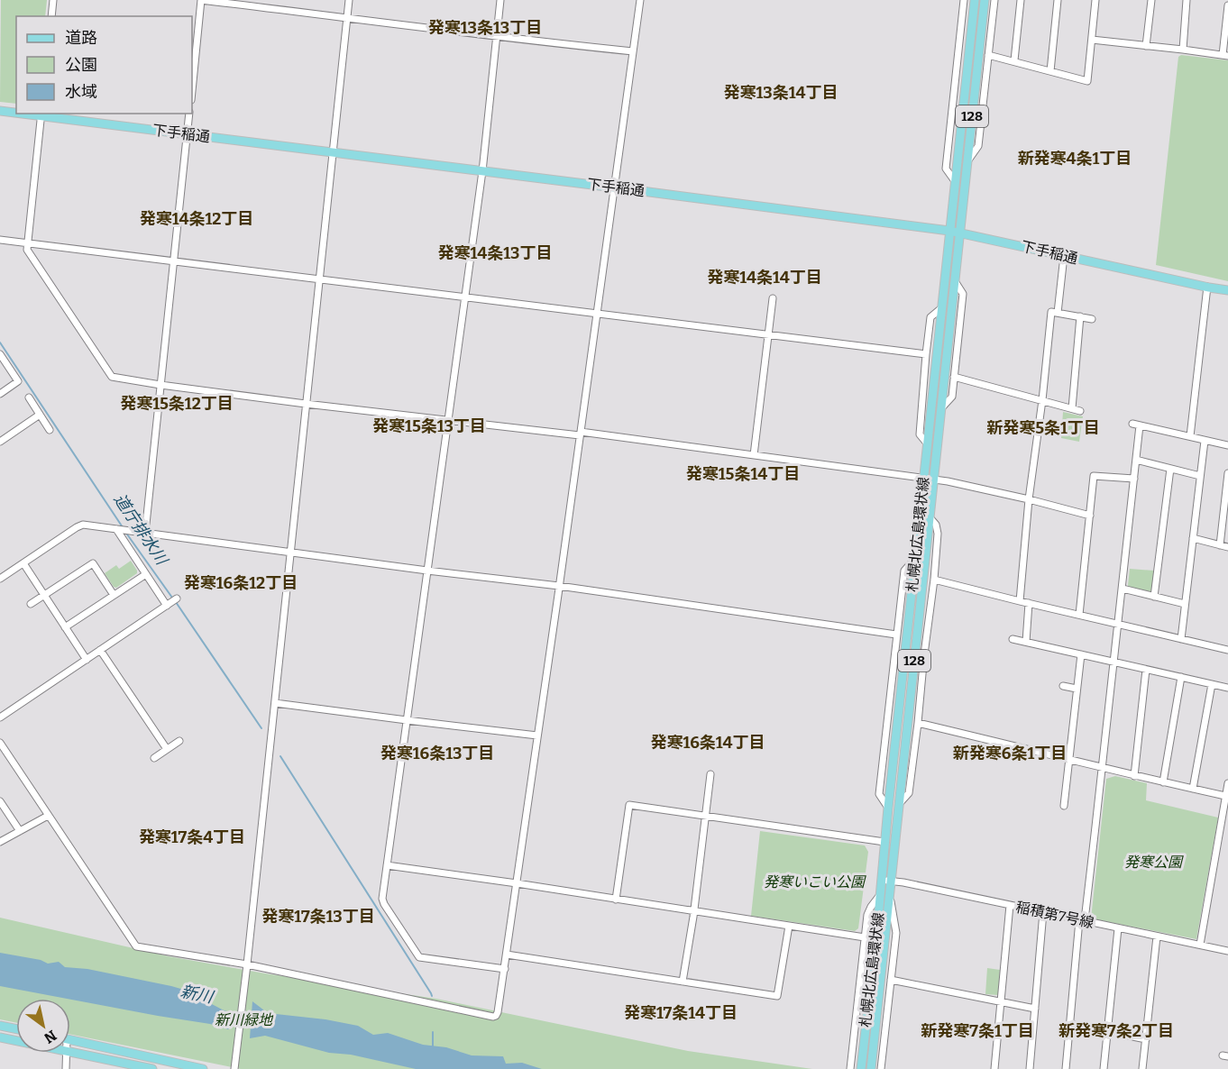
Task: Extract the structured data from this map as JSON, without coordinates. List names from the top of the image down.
{
  "streets": {
    "main road": ["128", "下手稲通", "札幌北広島環状線"],
    "street": ["稲積第7号線"]
  },
  "crossings": [
    ["下手稲通", "札幌北広島環状線"],
    ["札幌北広島環状線", "稲積第7号線"]
  ],
  "districts": [
    "発寒13条13丁目",
    "発寒13条14丁目",
    "新発寒4条1丁目",
    "発寒14条12丁目",
    "発寒14条13丁目",
    "発寒14条14丁目",
    "発寒15条12丁目",
    "発寒15条13丁目",
    "新発寒5条1丁目",
    "発寒15条14丁目",
    "発寒16条12丁目",
    "発寒16条14丁目",
    "発寒16条13丁目",
    "新発寒6条1丁目",
    "発寒17条4丁目",
    "発寒17条13丁目",
    "発寒17条14丁目",
    "新発寒7条1丁目",
    "新発寒7条2丁目"
  ],
  "water": ["道庁排水川", "新川"],
  "parks": ["発寒公園", "発寒いこい公園", "新川緑地"],
  "legend": ["道路", "公園", "水域"],
  "north": "bottom right"
}
